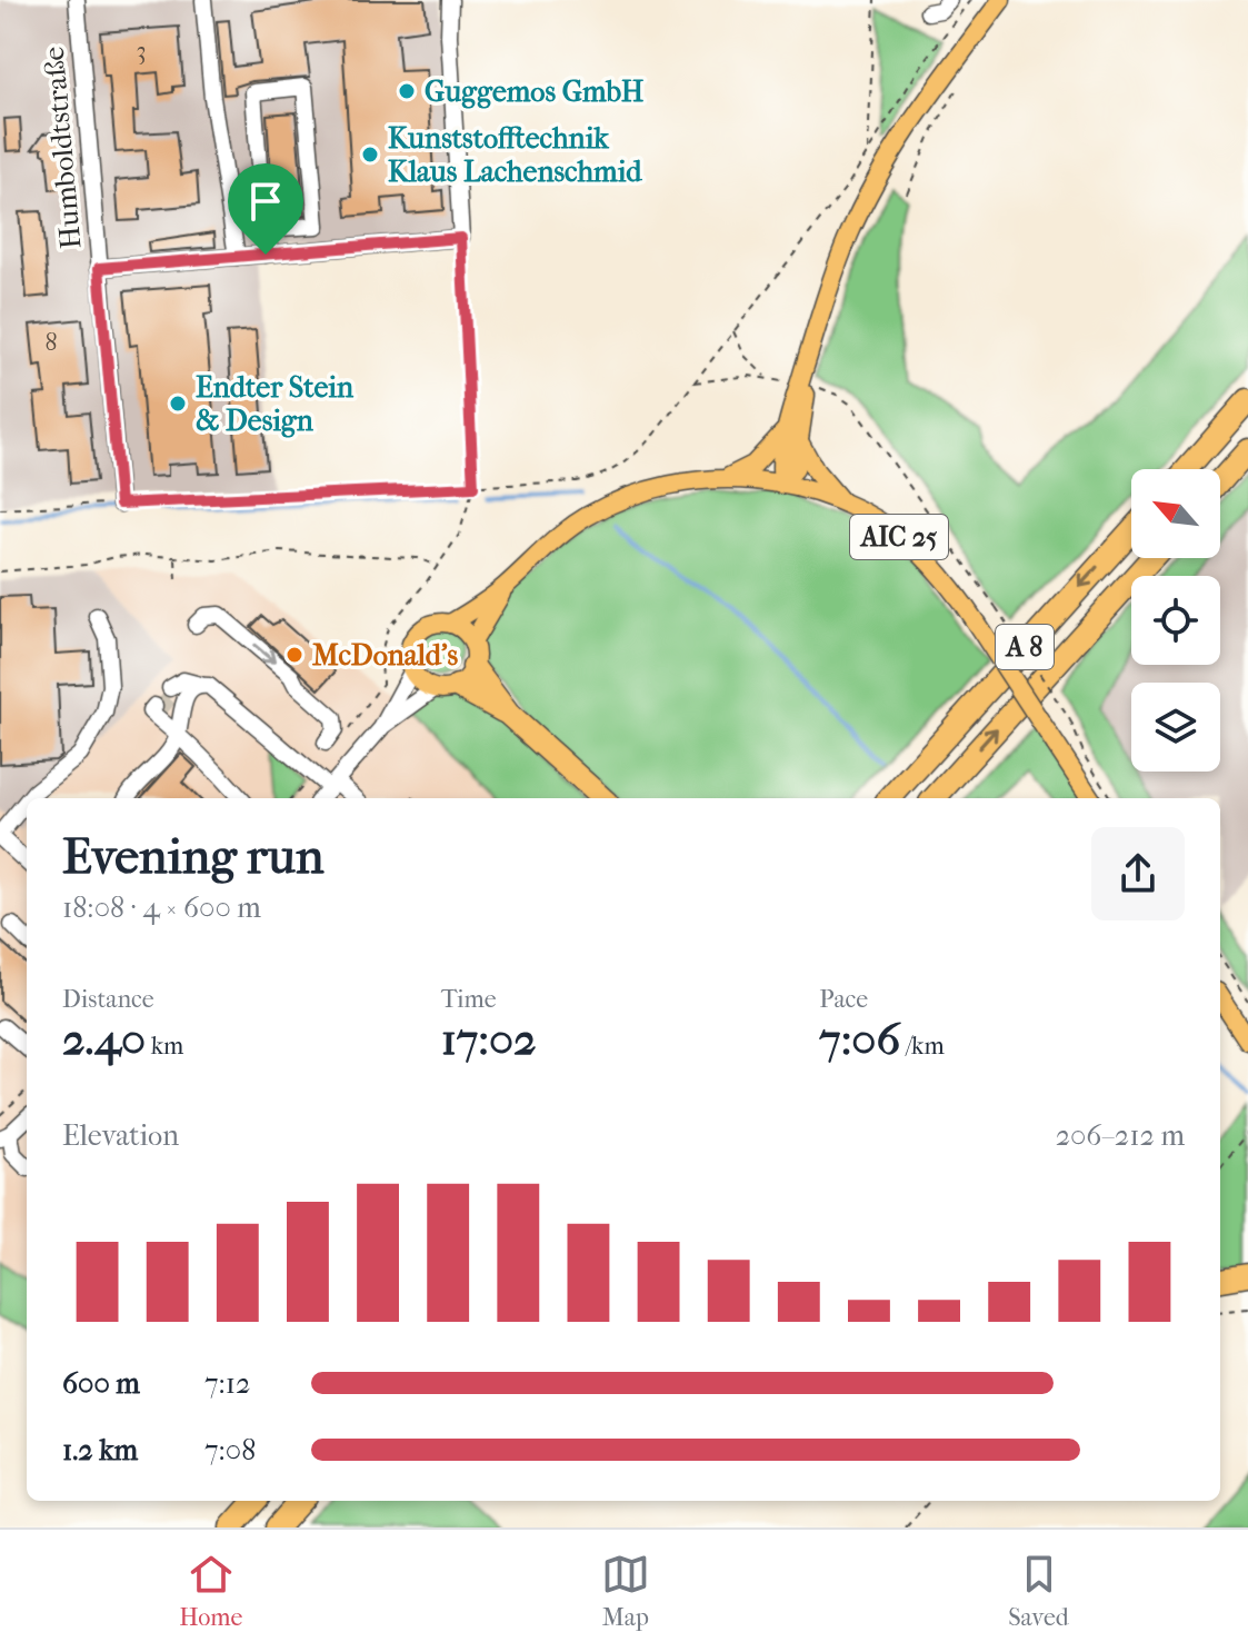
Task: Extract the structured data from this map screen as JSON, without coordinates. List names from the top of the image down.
{
  "streets": {
    "highway": ["A 8"],
    "main road": ["AIC 25"],
    "street": ["Humboldtstraße"]
  },
  "places": [
    "Guggemos GmbH",
    "Kunststofftechnik Klaus Lachenschmid",
    "Endter Stein & Design",
    "McDonald's"
  ],
  "house_numbers": ["3", "8"],
  "north": "top left",
  "page": {
    "heading": ["Evening run", "18:08 · 4 × 600 m"],
    "stats": [
      ["Distance", "2.40 km"],
      ["Time", "17:02"],
      ["Pace", "7:06 /km"]
    ],
    "chart": ["Elevation", "206–212 m"],
    "list": [
      {
        "name": "600 m",
        "note": "7:12"
      },
      {
        "name": "1.2 km",
        "note": "7:08"
      }
    ],
    "tabs": ["Home", "Map", "Saved"]
  }
}
